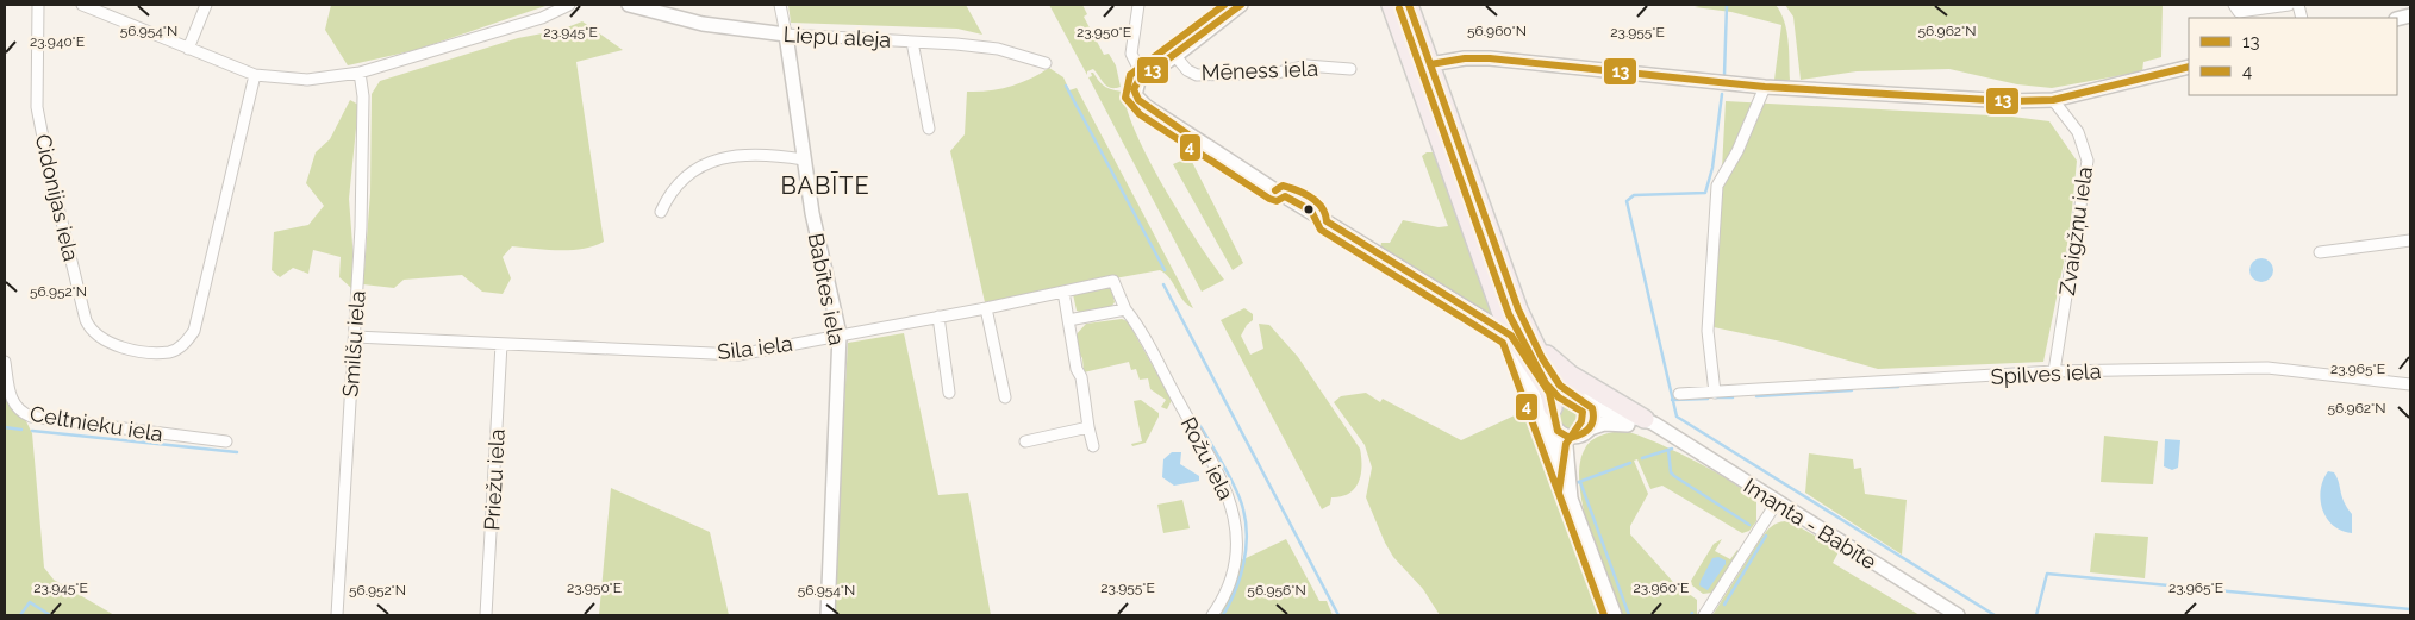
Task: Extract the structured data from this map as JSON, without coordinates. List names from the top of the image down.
{
  "streets": {
    "street": [
      "Liepu aleja",
      "Mēness iela",
      "Cidonijas iela",
      "Zvaigžņu iela",
      "Babītes iela",
      "Smilšu iela",
      "Sila iela",
      "Spilves iela",
      "Celtnieku iela",
      "Rožu iela",
      "Priežu iela",
      "Imanta - Babīte"
    ]
  },
  "crossings": [
    ["Liepu aleja", "Babītes iela"],
    ["Zvaigžņu iela", "Spilves iela"],
    ["Babītes iela", "Sila iela"],
    ["Smilšu iela", "Sila iela"],
    ["Sila iela", "Rožu iela"],
    ["Sila iela", "Priežu iela"]
  ],
  "districts": ["BABĪTE"],
  "lines": ["transit line 13", "transit line 4"],
  "legend": ["13", "4"],
  "coordinates": [
    "56.954°N",
    "56.960°N",
    "56.962°N",
    "23.945°E",
    "23.950°E",
    "23.955°E",
    "23.940°E",
    "56.952°N",
    "23.965°E",
    "23.960°E",
    "56.956°N"
  ]
}
